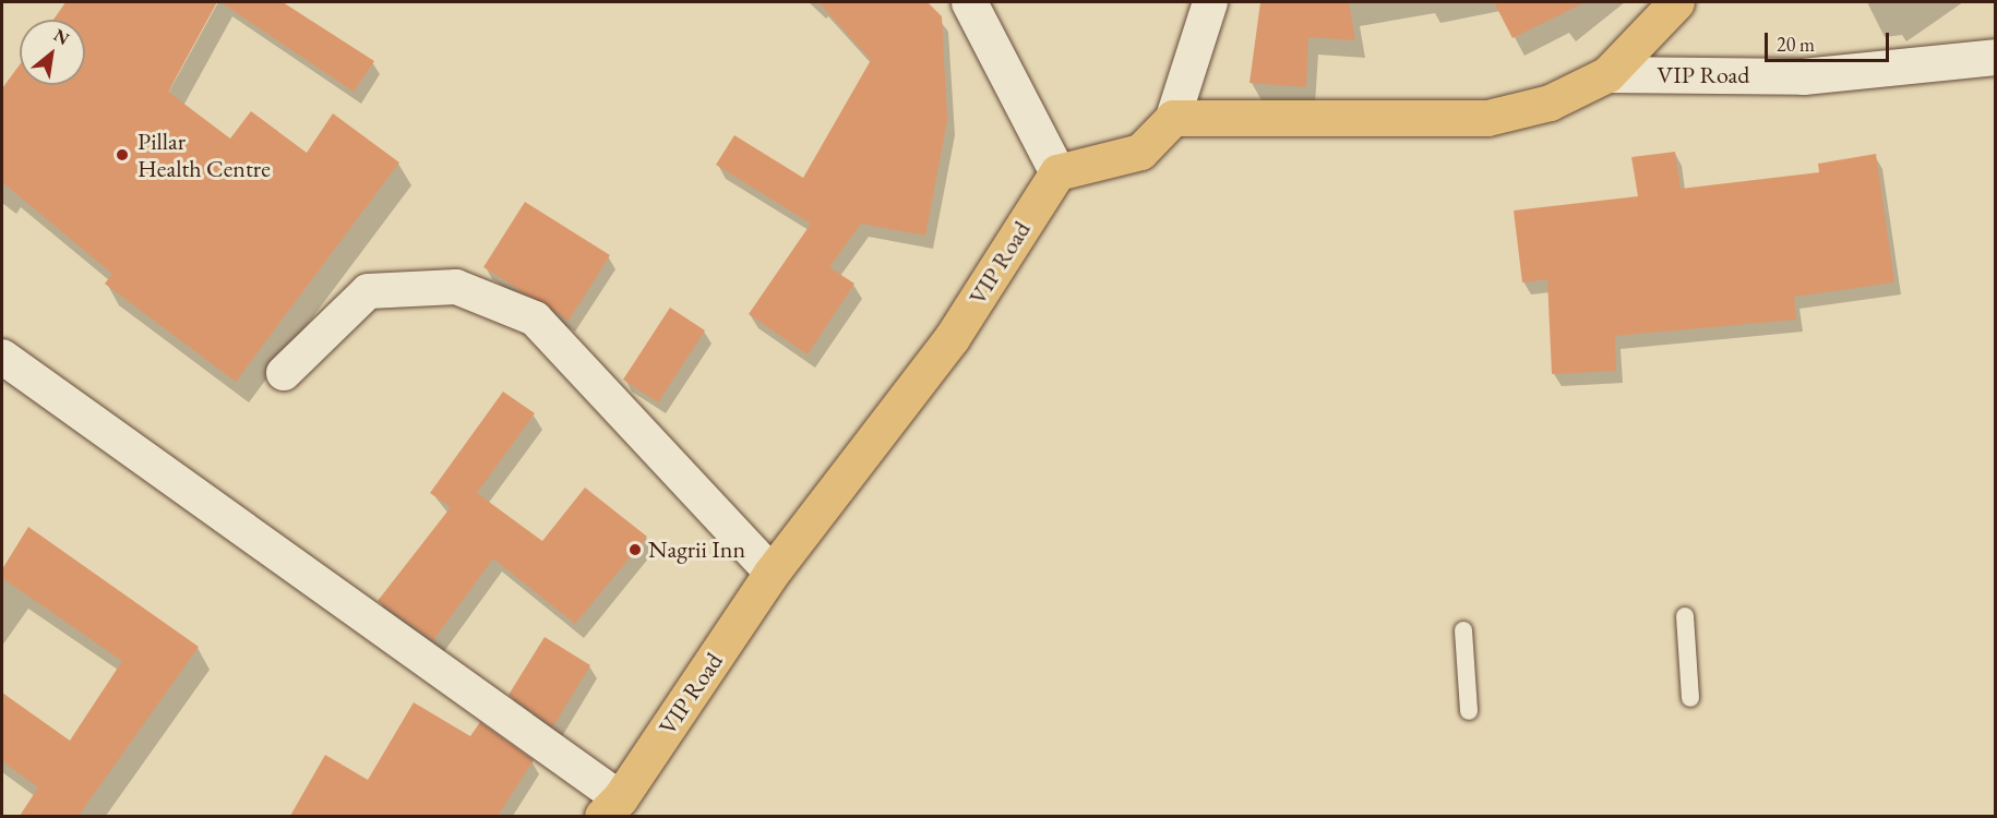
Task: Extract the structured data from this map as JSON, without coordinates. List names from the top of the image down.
{
  "streets": {
    "highway": ["VIP Road"]
  },
  "places": ["Pillar Health Centre", "Nagrii Inn"],
  "scale_bar": "20 m",
  "north": "top right"
}
